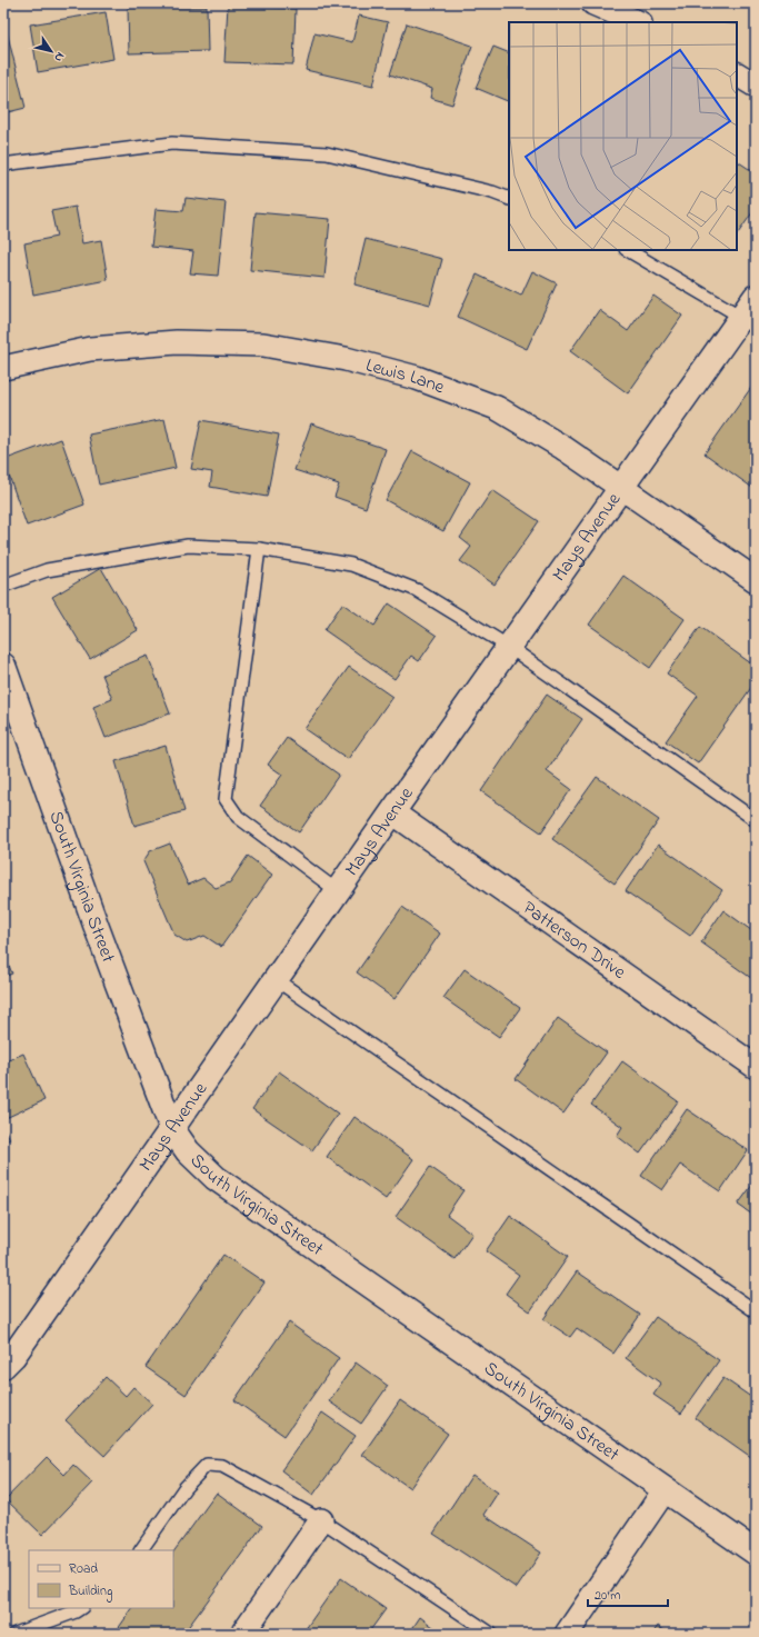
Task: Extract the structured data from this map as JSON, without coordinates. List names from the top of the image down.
{
  "streets": {
    "street": [
      "Lewis Lane",
      "Mays Avenue",
      "South Virginia Street",
      "Patterson Drive"
    ]
  },
  "crossings": [
    ["Lewis Lane", "Mays Avenue"],
    ["Mays Avenue", "South Virginia Street"],
    ["Mays Avenue", "Patterson Drive"]
  ],
  "legend": ["Road", "Building"],
  "scale_bar": "20 m",
  "north": "bottom right"
}
